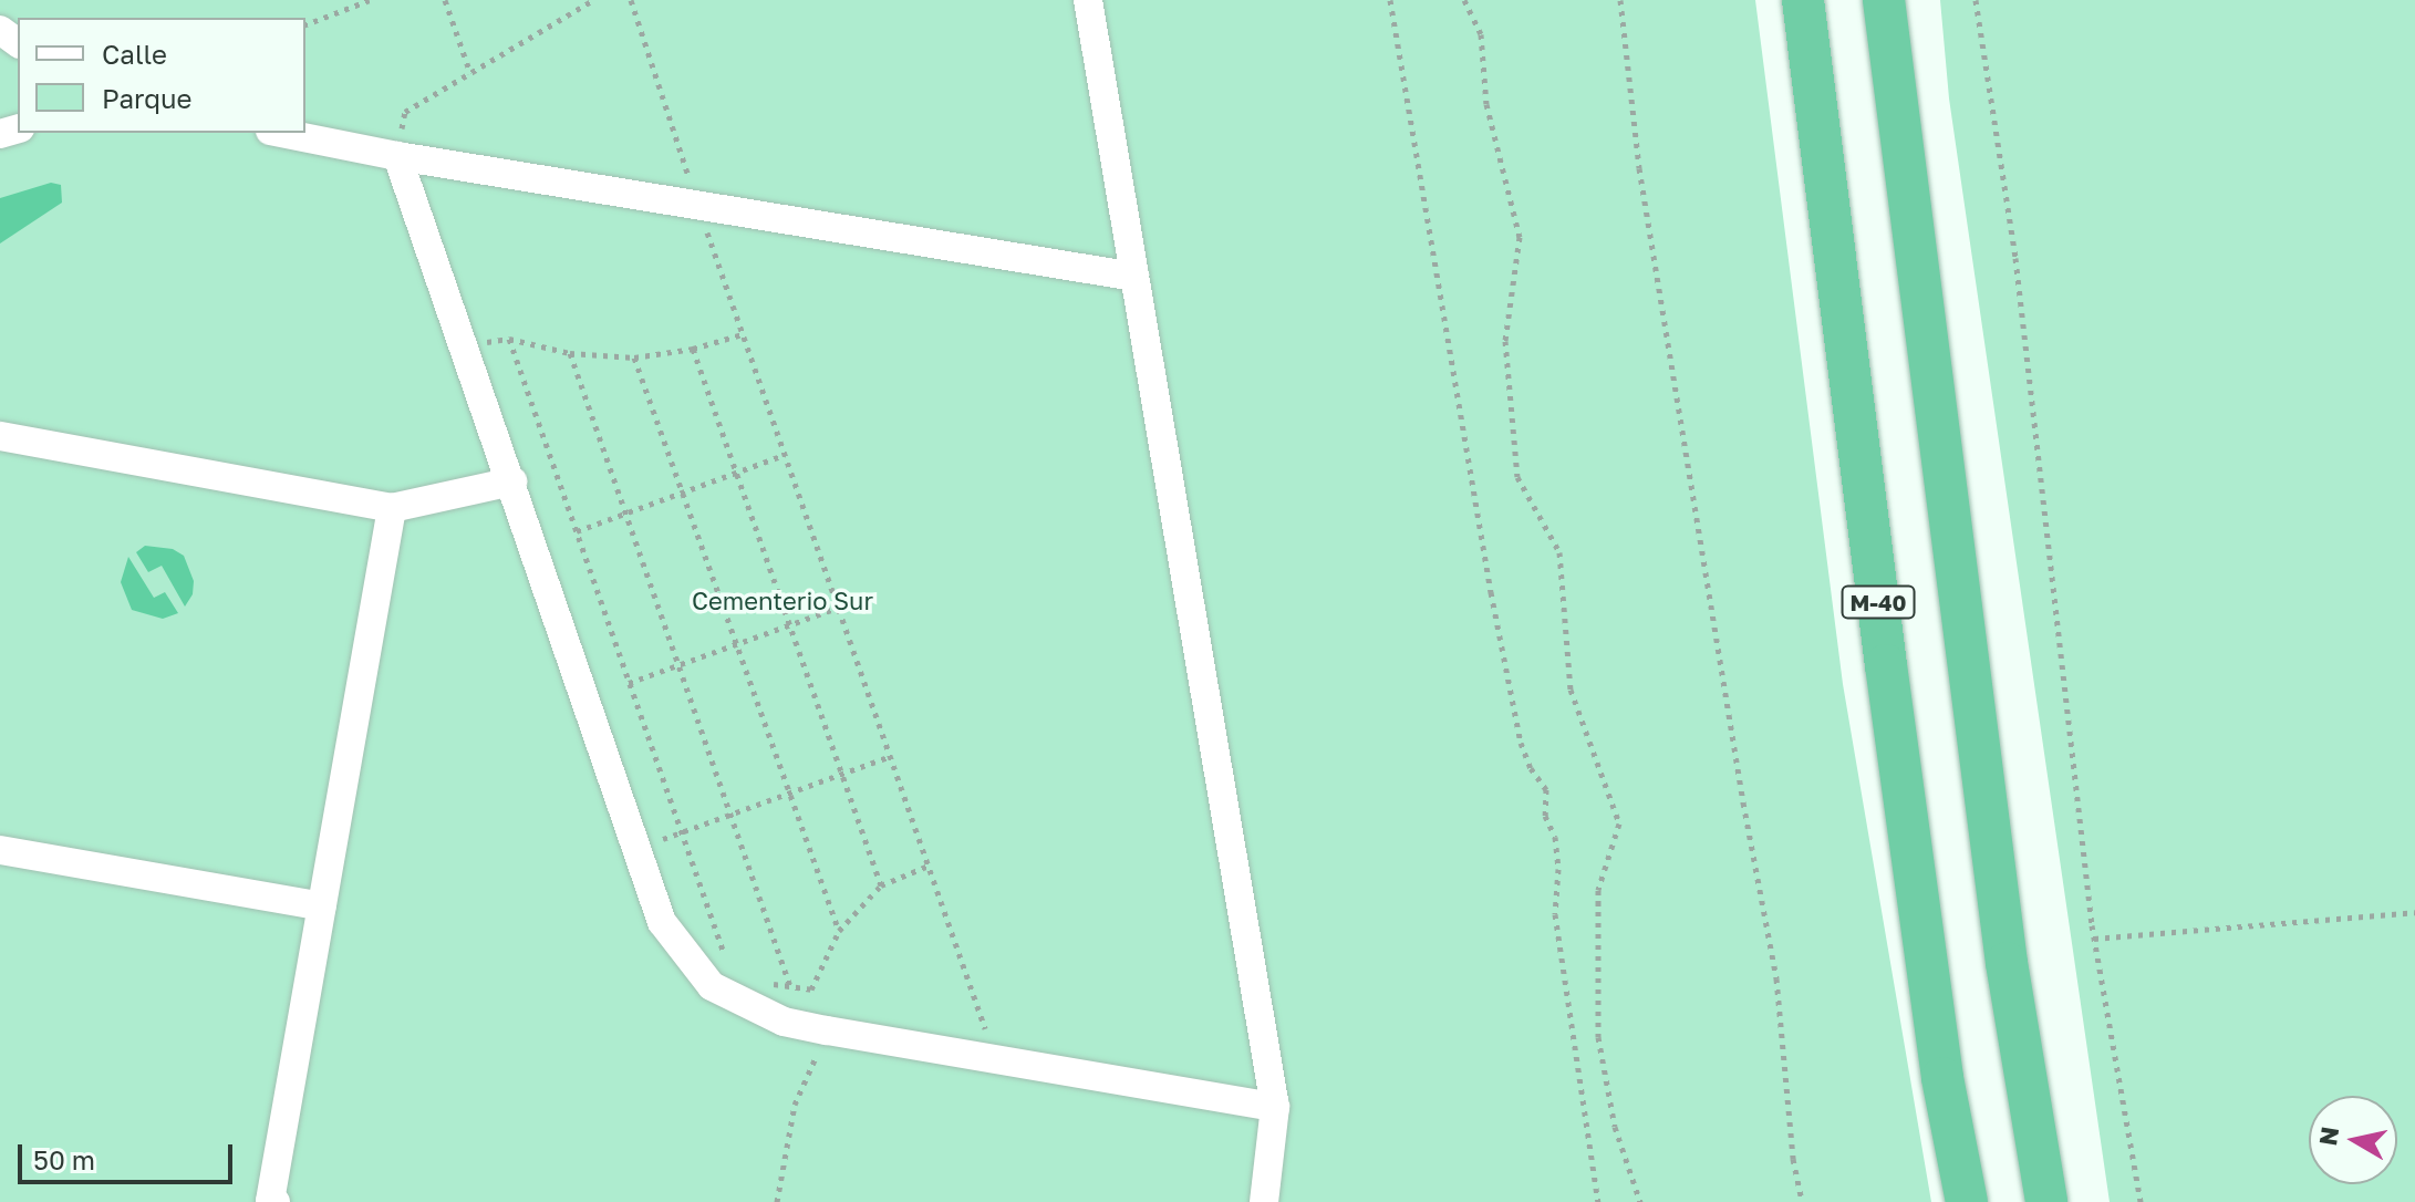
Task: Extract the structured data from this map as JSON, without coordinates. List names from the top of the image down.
{
  "streets": {
    "highway": ["M-40"]
  },
  "parks": ["Cementerio Sur"],
  "legend": ["Calle", "Parque"],
  "scale_bar": "50 m",
  "north": "left"
}
